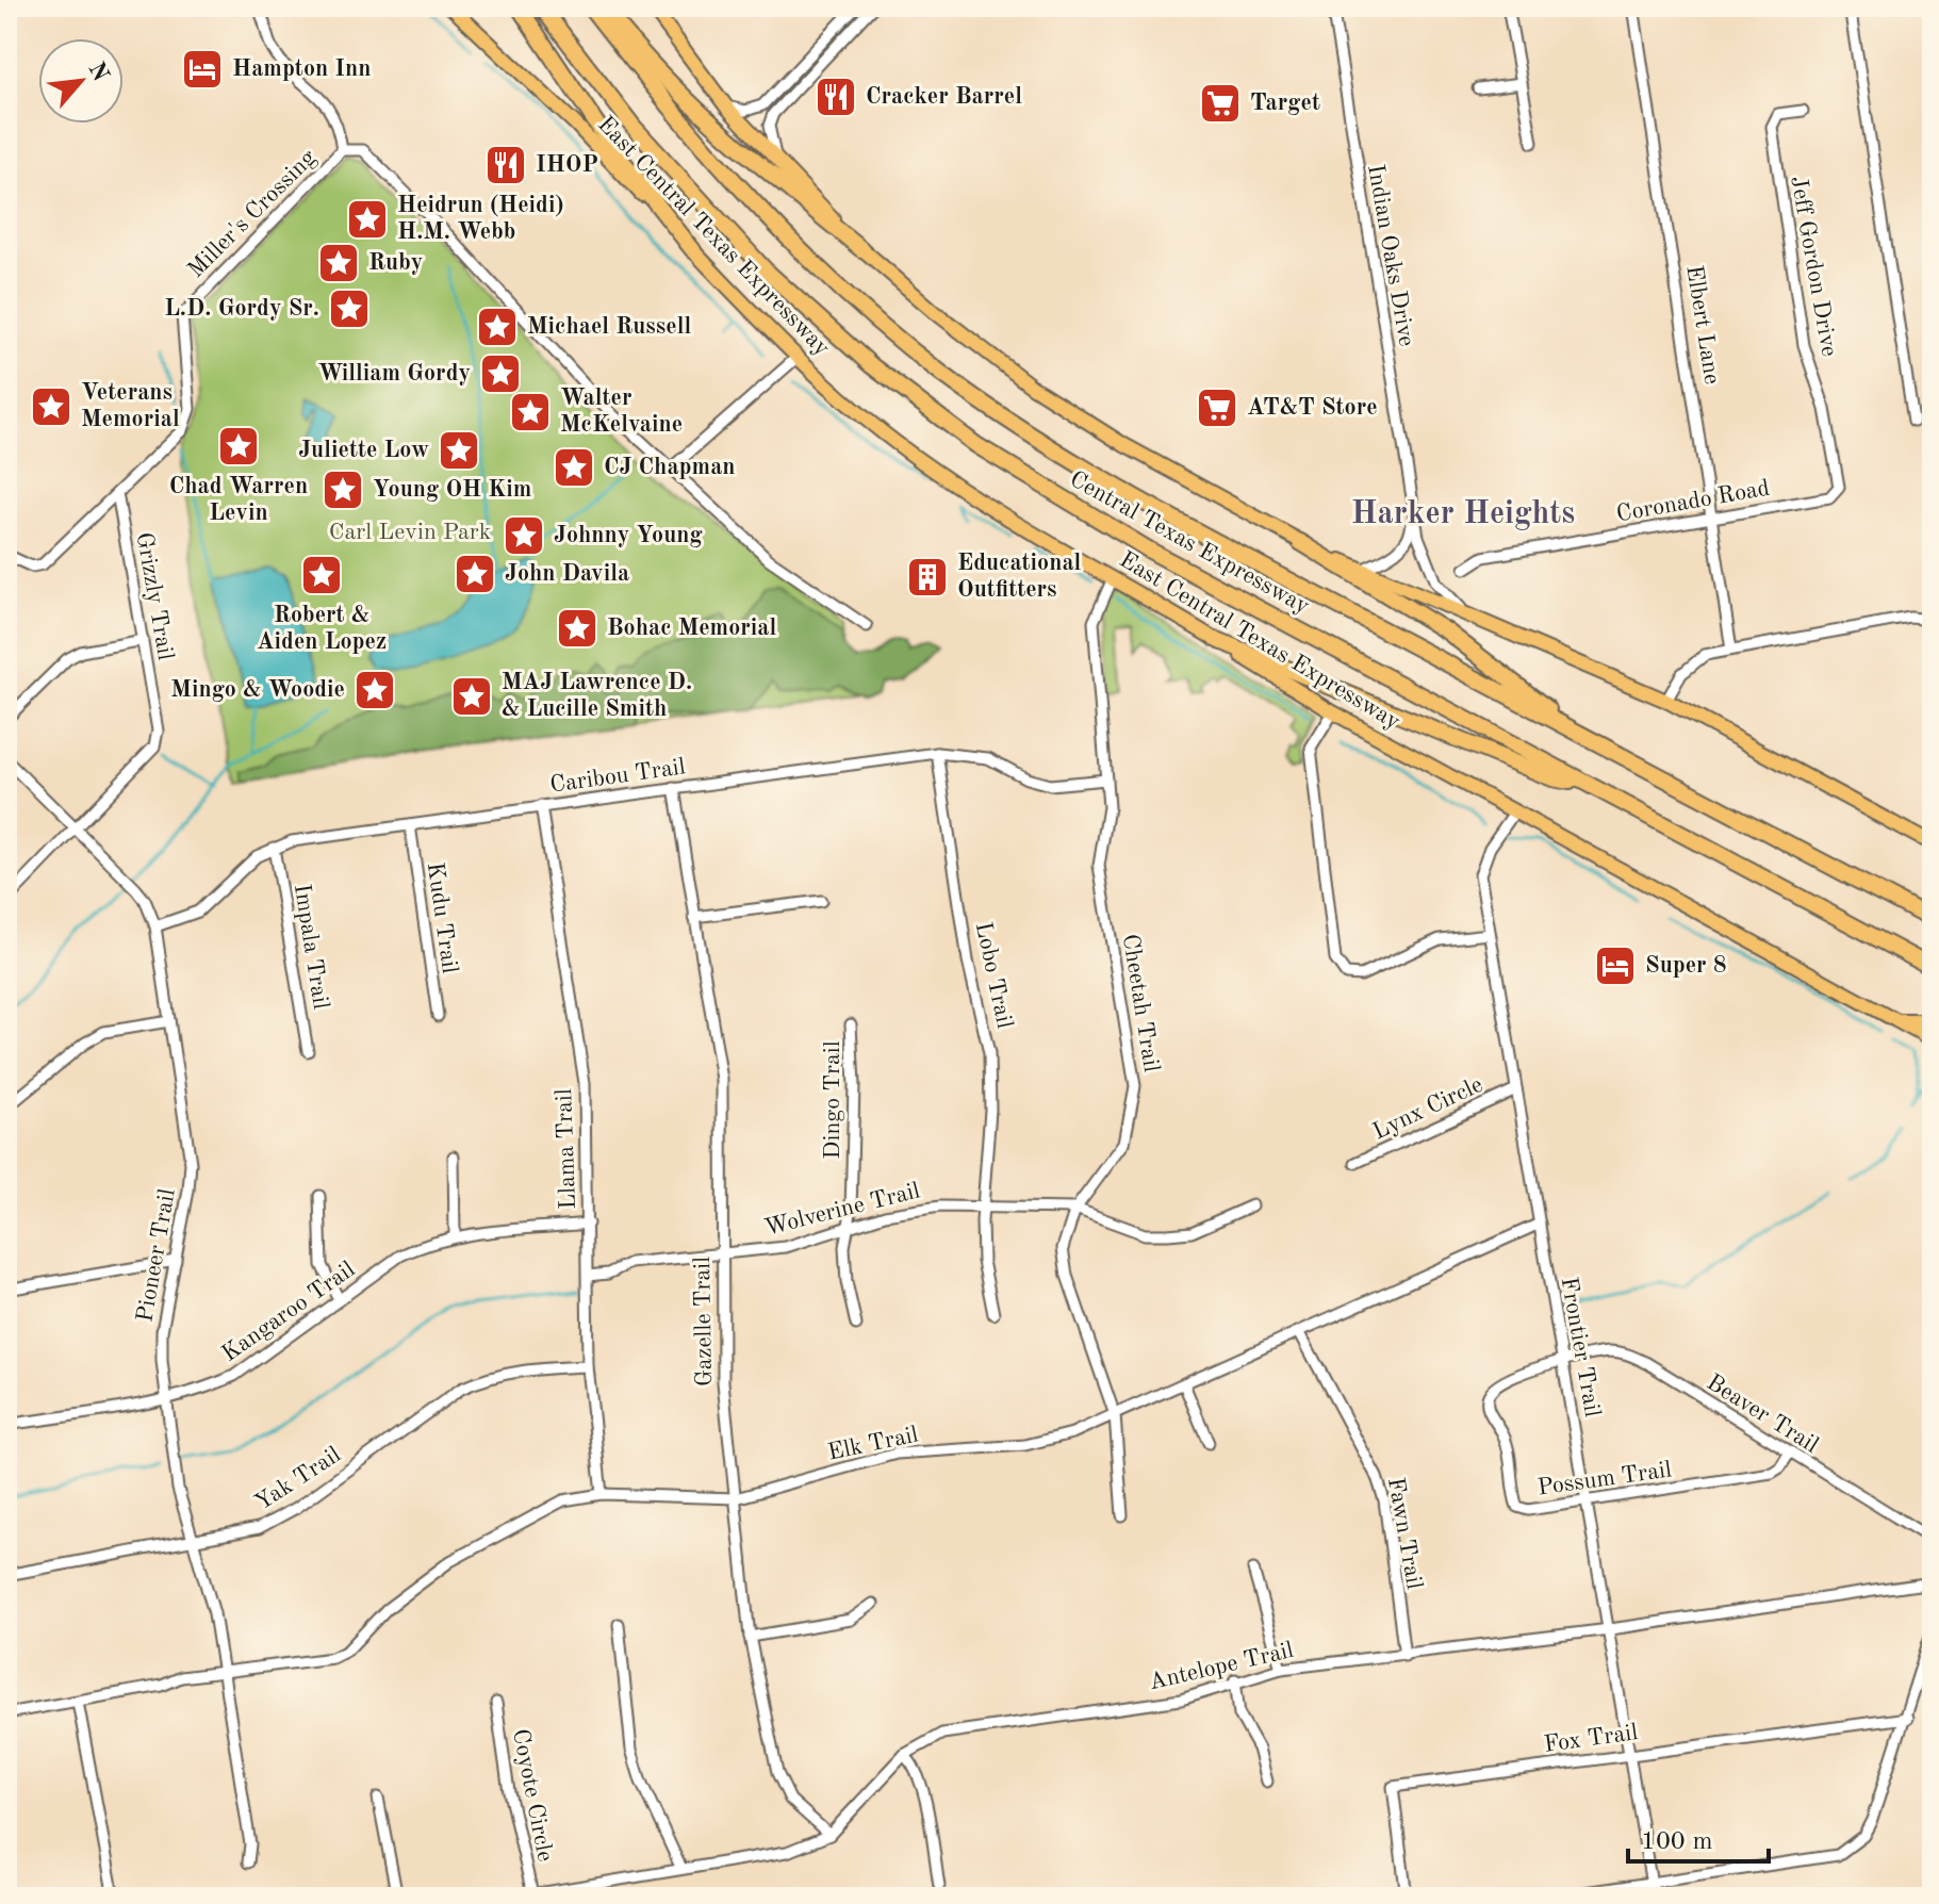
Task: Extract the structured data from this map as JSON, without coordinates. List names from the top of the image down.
{
  "streets": {
    "highway": ["Central Texas Expressway"],
    "main road": ["East Central Texas Expressway"],
    "street": [
      "Miller's Crossing",
      "Indian Oaks Drive",
      "Jeff Gordon Drive",
      "Elbert Lane",
      "Coronado Road",
      "Grizzly Trail",
      "Caribou Trail",
      "Kudu Trail",
      "Impala Trail",
      "Lobo Trail",
      "Cheetah Trail",
      "Dingo Trail",
      "Lynx Circle",
      "Llama Trail",
      "Wolverine Trail",
      "Pioneer Trail",
      "Kangaroo Trail",
      "Gazelle Trail",
      "Frontier Trail",
      "Beaver Trail",
      "Elk Trail",
      "Yak Trail",
      "Possum Trail",
      "Fawn Trail",
      "Antelope Trail",
      "Fox Trail",
      "Coyote Circle"
    ]
  },
  "crossings": [
    ["Miller's Crossing", "Grizzly Trail"],
    ["East Central Texas Expressway", "Cheetah Trail"],
    ["East Central Texas Expressway", "Frontier Trail"],
    ["Jeff Gordon Drive", "Coronado Road"],
    ["Elbert Lane", "Coronado Road"],
    ["Grizzly Trail", "Pioneer Trail"],
    ["Caribou Trail", "Kudu Trail"],
    ["Caribou Trail", "Impala Trail"],
    ["Caribou Trail", "Lobo Trail"],
    ["Caribou Trail", "Cheetah Trail"],
    ["Caribou Trail", "Llama Trail"],
    ["Caribou Trail", "Pioneer Trail"],
    ["Caribou Trail", "Gazelle Trail"],
    ["Lobo Trail", "Wolverine Trail"],
    ["Cheetah Trail", "Wolverine Trail"],
    ["Cheetah Trail", "Elk Trail"],
    ["Dingo Trail", "Wolverine Trail"],
    ["Lynx Circle", "Frontier Trail"],
    ["Llama Trail", "Wolverine Trail"],
    ["Llama Trail", "Kangaroo Trail"],
    ["Llama Trail", "Elk Trail"],
    ["Llama Trail", "Yak Trail"],
    ["Wolverine Trail", "Gazelle Trail"],
    ["Pioneer Trail", "Kangaroo Trail"],
    ["Pioneer Trail", "Elk Trail"],
    ["Pioneer Trail", "Yak Trail"],
    ["Gazelle Trail", "Elk Trail"],
    ["Gazelle Trail", "Antelope Trail"],
    ["Frontier Trail", "Beaver Trail"],
    ["Frontier Trail", "Elk Trail"],
    ["Frontier Trail", "Possum Trail"],
    ["Frontier Trail", "Antelope Trail"],
    ["Frontier Trail", "Fox Trail"],
    ["Beaver Trail", "Possum Trail"],
    ["Elk Trail", "Fawn Trail"],
    ["Fawn Trail", "Antelope Trail"],
    ["Antelope Trail", "Coyote Circle"]
  ],
  "districts": ["Harker Heights"],
  "parks": ["Carl Levin Park"],
  "places": {
    "hotel": ["Hampton Inn", "Super 8"],
    "restaurant": ["Cracker Barrel", "IHOP"],
    "supermarket": ["Target", "AT&T Store"],
    "place": [
      "Heidrun (Heidi) H.M. Webb",
      "Ruby",
      "L.D. Gordy Sr.",
      "Michael Russell",
      "William Gordy",
      "Veterans Memorial",
      "Walter McKelvaine",
      "Chad Warren Levin",
      "Juliette Low",
      "CJ Chapman",
      "Young OH Kim",
      "Johnny Young",
      "John Davila",
      "Robert & Aiden Lopez",
      "Bohac Memorial",
      "Mingo & Woodie",
      "MAJ Lawrence D. & Lucille Smith"
    ],
    "building": ["Educational Outfitters"]
  },
  "scale_bar": "100 m",
  "north": "top right"
}
